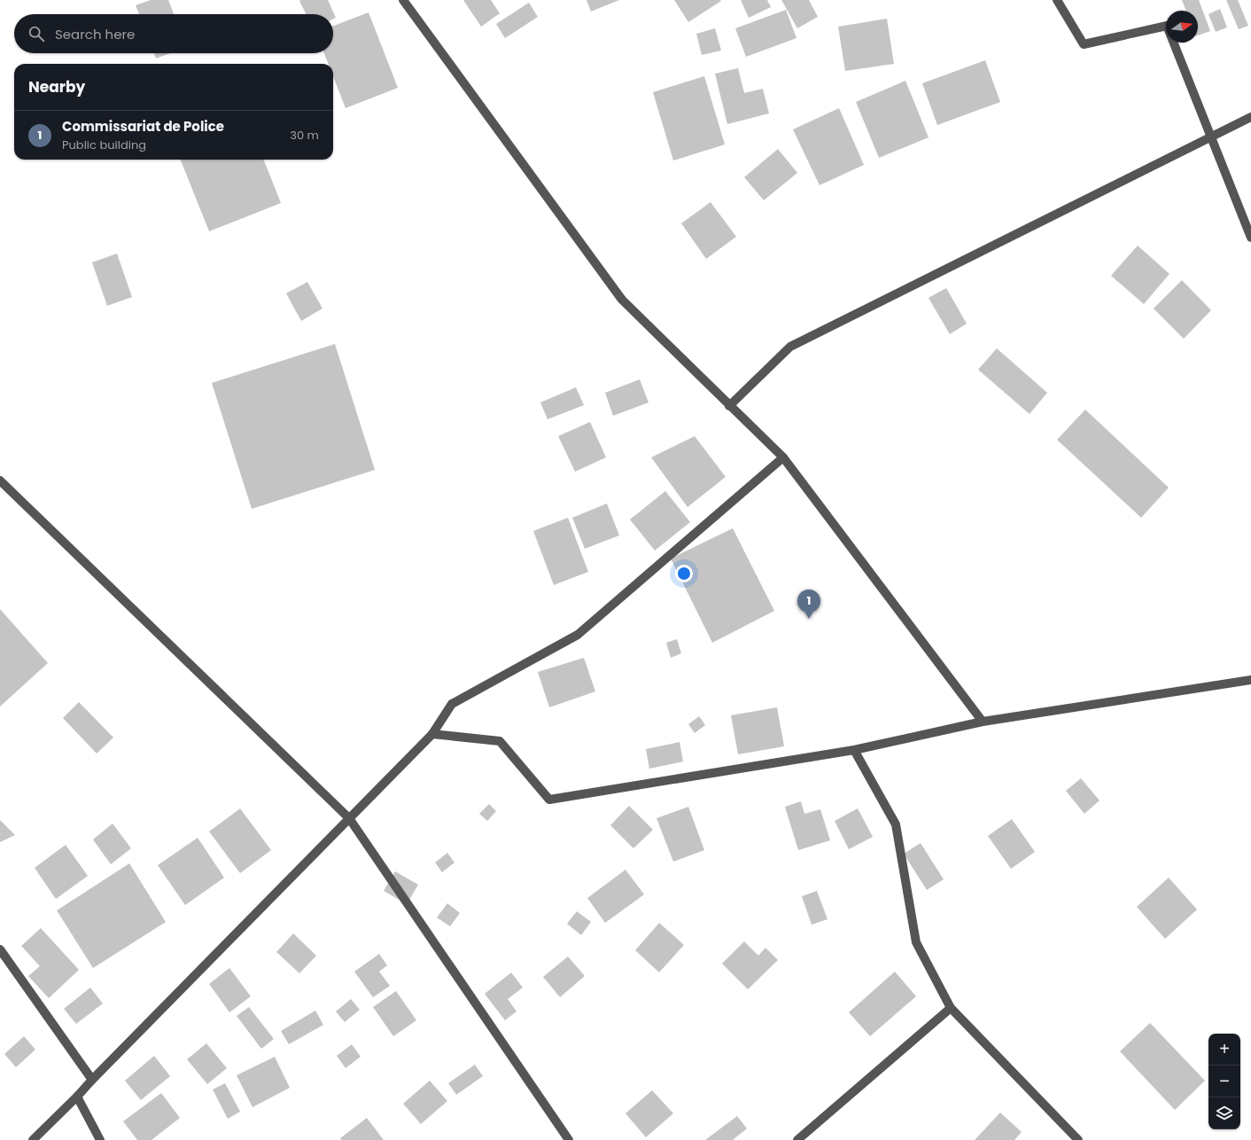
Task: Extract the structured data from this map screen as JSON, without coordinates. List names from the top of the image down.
{
  "north": "right",
  "page": {
    "search": "Search here",
    "heading": "Nearby",
    "list": [
      {
        "mark": "1",
        "name": "Commissariat de Police",
        "note": "Public building",
        "value": "30 m"
      }
    ],
    "pins": "1",
    "map_buttons": ["+", "−"]
  }
}
